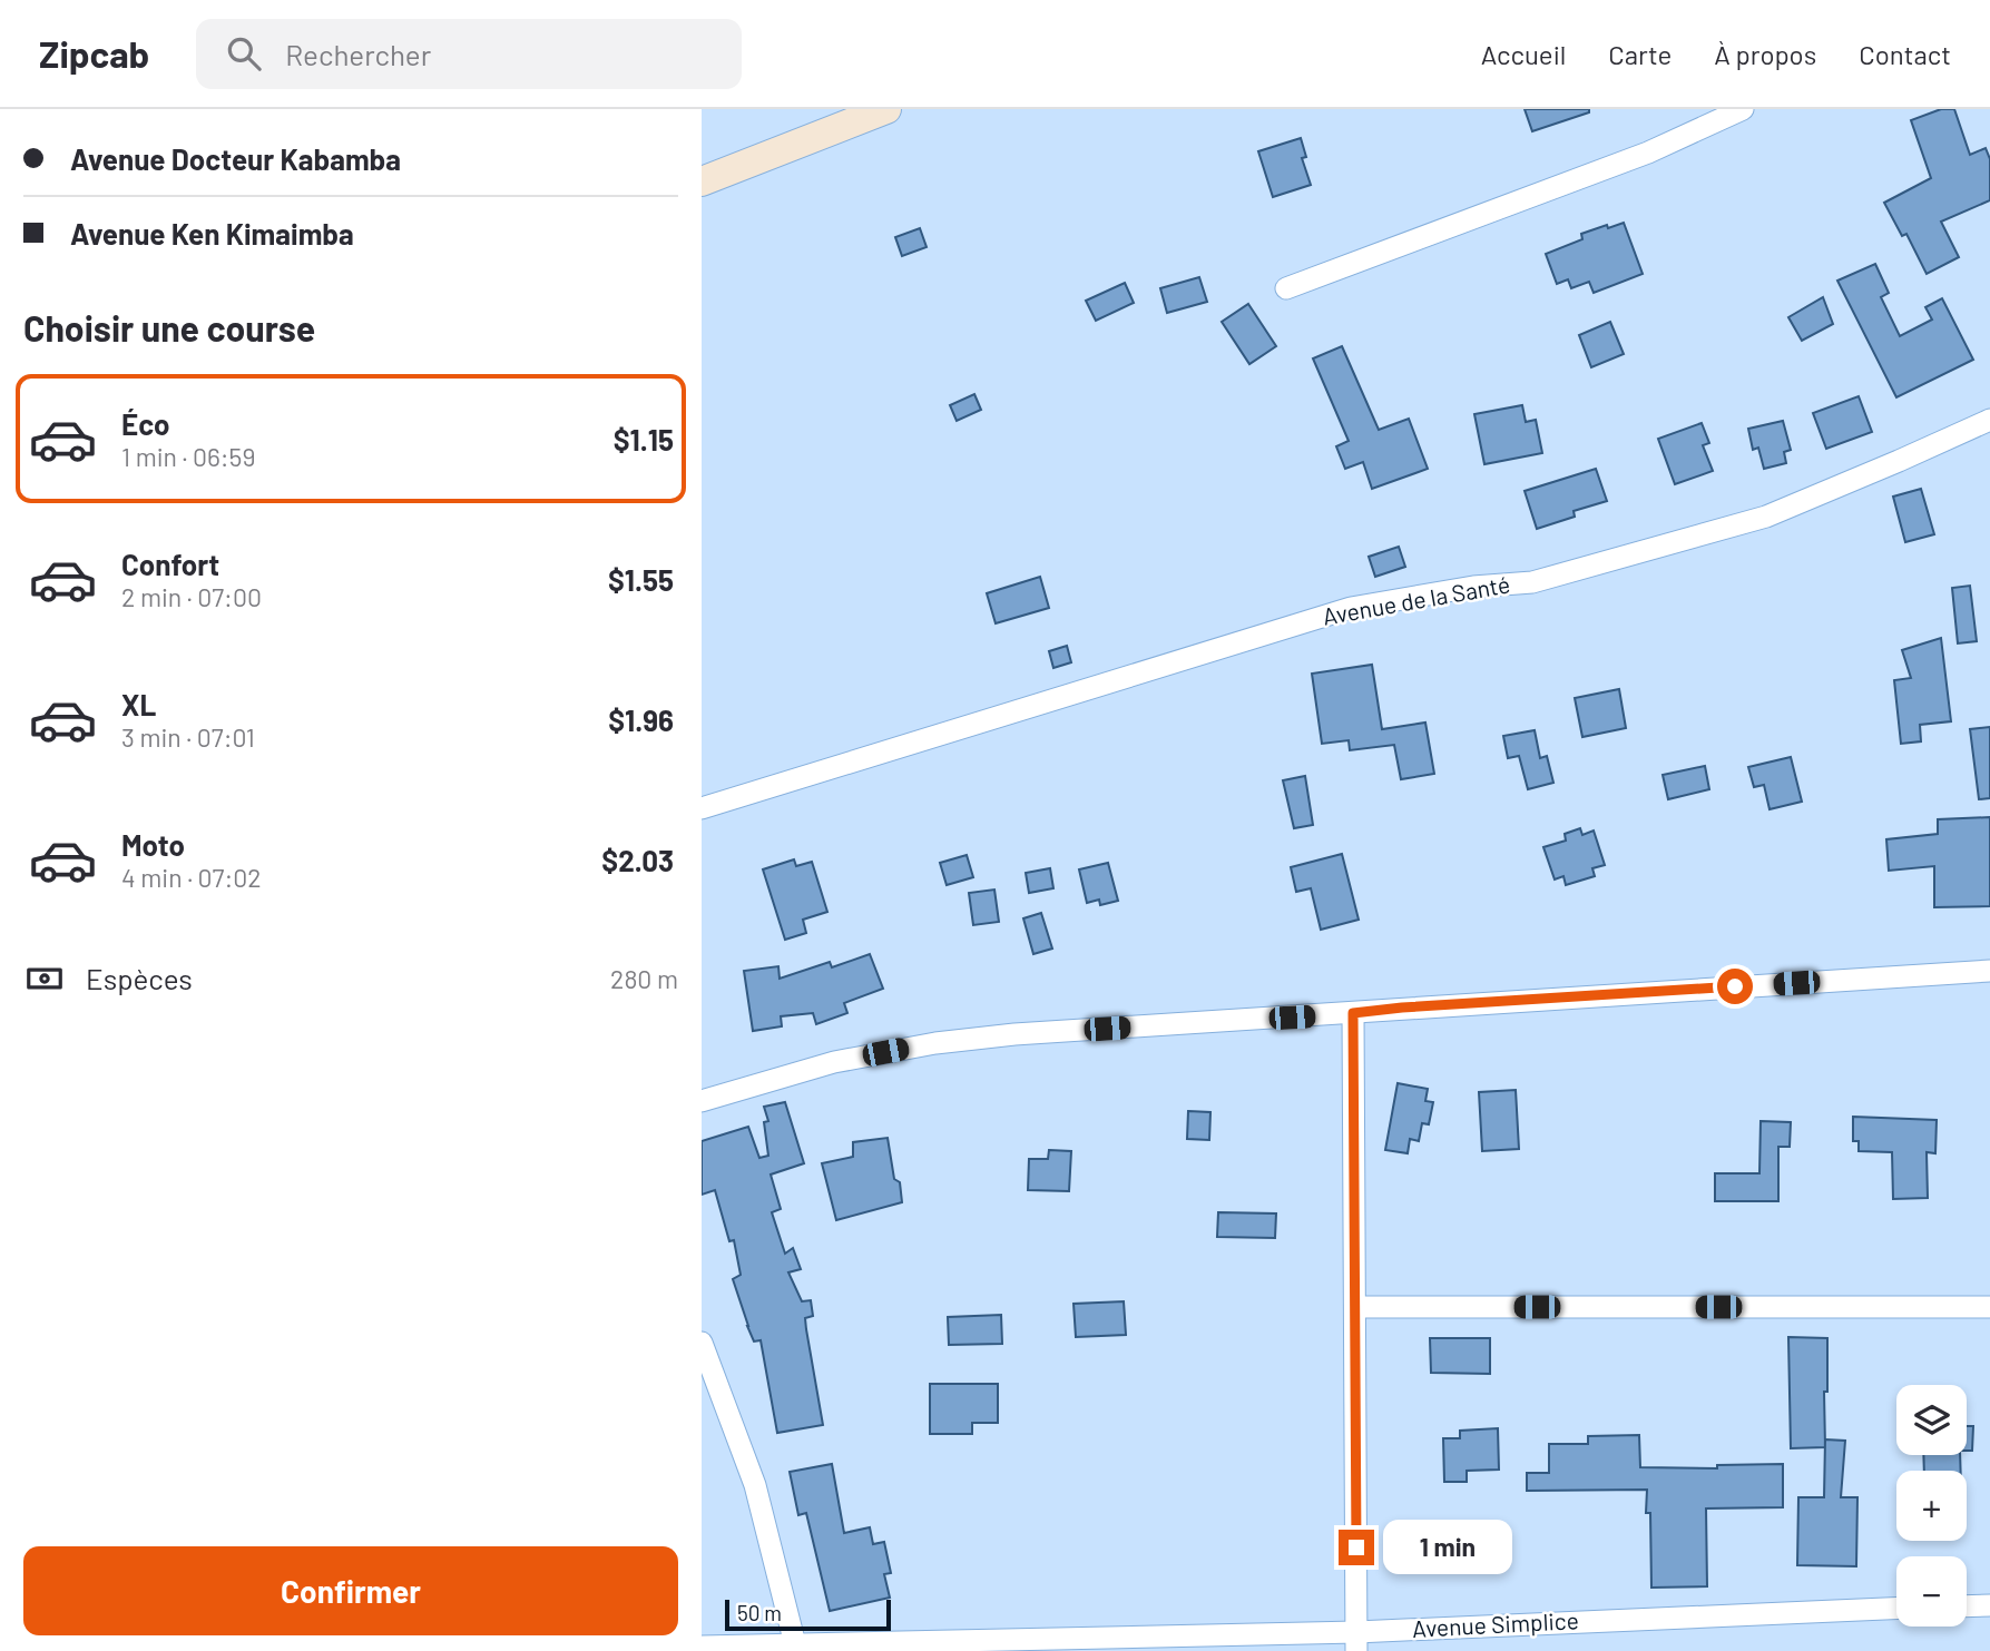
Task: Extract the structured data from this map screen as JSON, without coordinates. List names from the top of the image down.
{
  "streets": {
    "street": ["Avenue de la Santé", "Avenue Simplice"]
  },
  "scale_bar": "50 m",
  "page": {
    "header": "Zipcab",
    "search": "Rechercher",
    "nav": [
      "Accueil",
      "Carte",
      "À propos",
      "Contact"
    ],
    "banner": ["Avenue Docteur Kabamba", "Avenue Ken Kimaimba"],
    "heading": "Choisir une course",
    "list": [
      {
        "name": "Éco",
        "note": "1 min · 06:59",
        "value": "$1.15"
      },
      {
        "name": "Confort",
        "note": "2 min · 07:00",
        "value": "$1.55"
      },
      {
        "name": "XL",
        "note": "3 min · 07:01",
        "value": "$1.96"
      },
      {
        "name": "Moto",
        "note": "4 min · 07:02",
        "value": "$2.03"
      }
    ],
    "pay": ["Espèces", "280 m"],
    "map_buttons": ["+", "−"],
    "bubble": "1 min",
    "buttons": "Confirmer",
    "scale": "50 m"
  }
}
